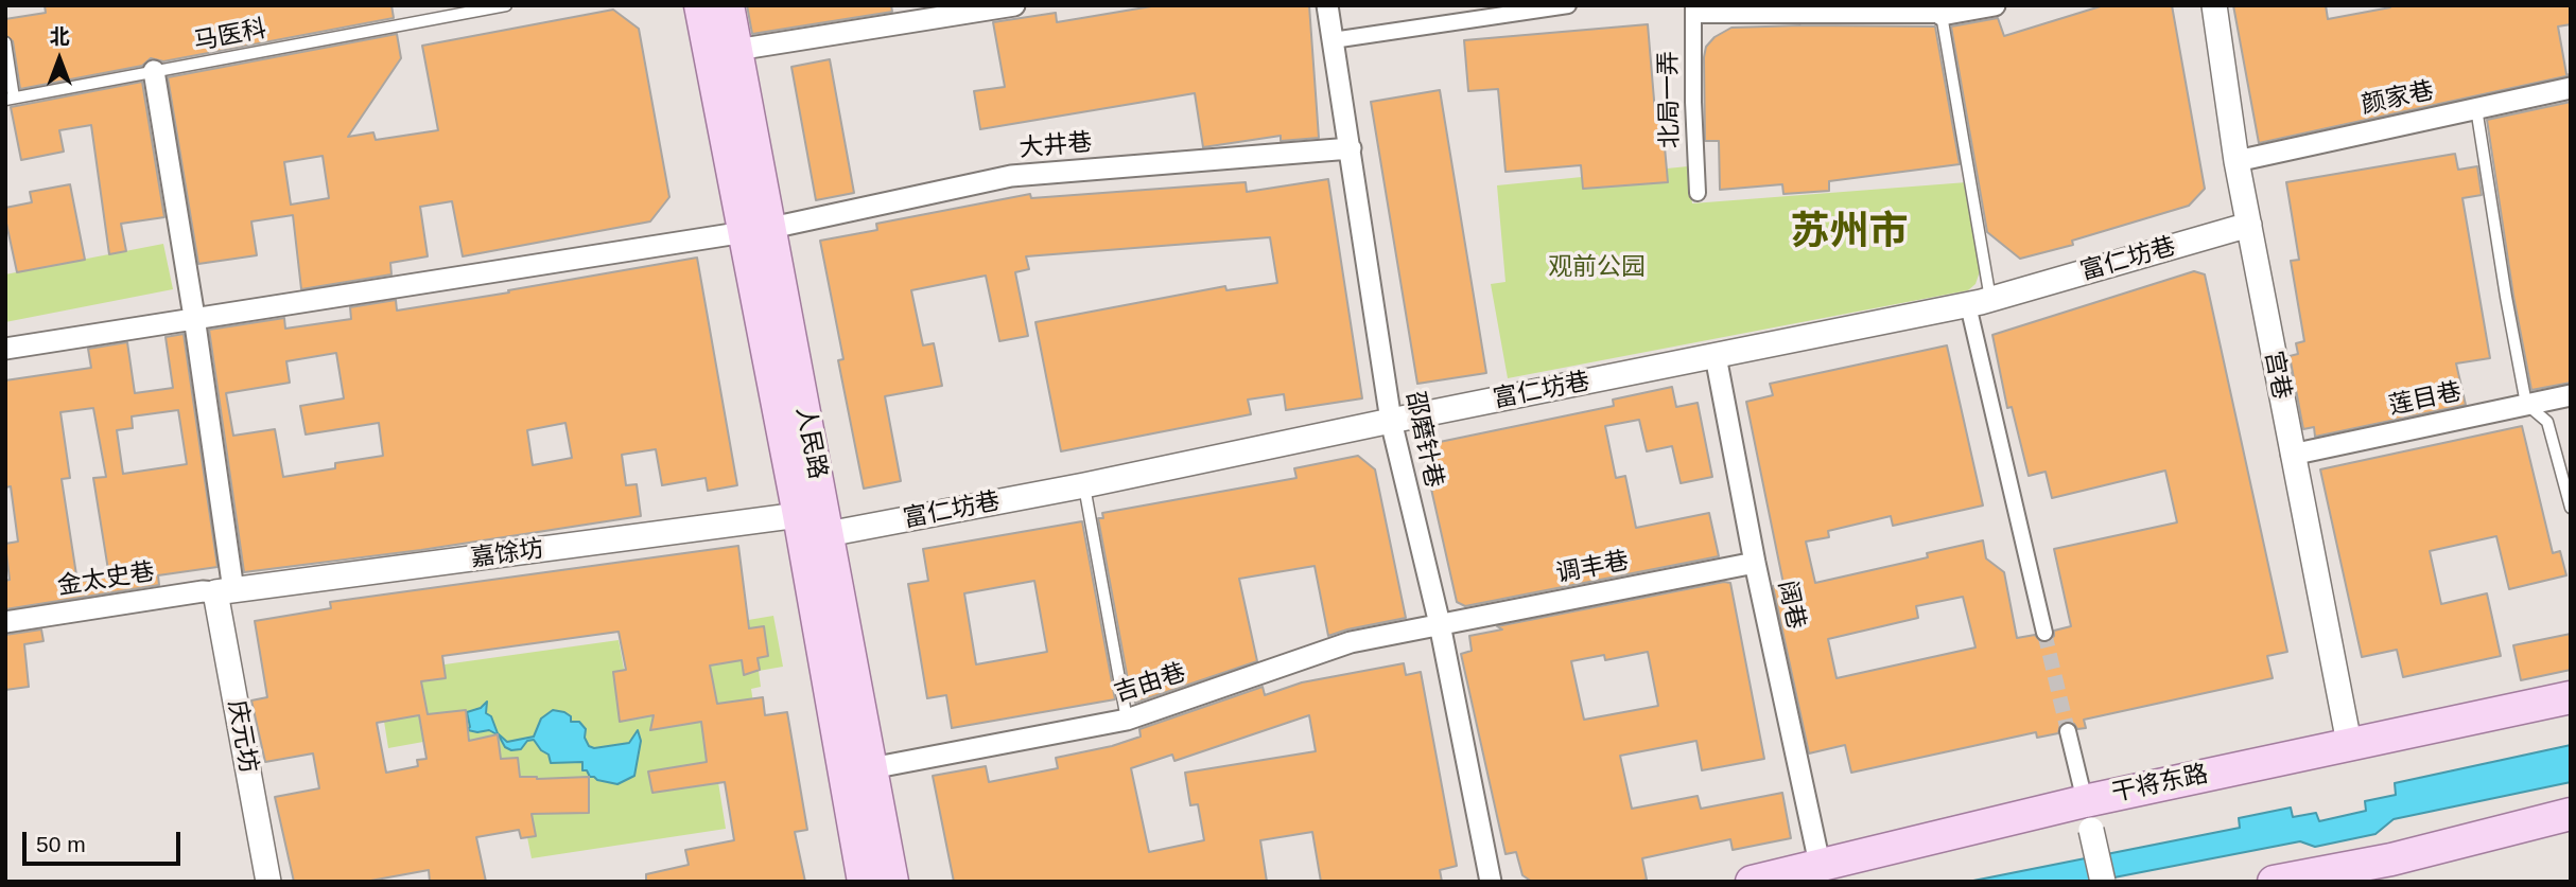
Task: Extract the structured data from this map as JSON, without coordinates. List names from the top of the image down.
{
  "streets": {
    "main road": ["人民路", "干将东路"],
    "street": [
      "颜家巷",
      "北局一弄",
      "大井巷",
      "富仁坊巷",
      "宫巷",
      "莲目巷",
      "邵磨针巷",
      "嘉馀坊",
      "调丰巷",
      "金太史巷",
      "阔巷",
      "吉由巷",
      "庆元坊"
    ],
    "lane": ["马医科"]
  },
  "crossings": [
    ["颜家巷", "宫巷"],
    ["大井巷", "邵磨针巷"],
    ["大井巷", "人民路"],
    ["富仁坊巷", "宫巷"],
    ["富仁坊巷", "邵磨针巷"],
    ["富仁坊巷", "人民路"],
    ["富仁坊巷", "阔巷"],
    ["宫巷", "莲目巷"],
    ["宫巷", "干将东路"],
    ["邵磨针巷", "调丰巷"],
    ["邵磨针巷", "吉由巷"],
    ["人民路", "嘉馀坊"],
    ["人民路", "吉由巷"],
    ["嘉馀坊", "金太史巷"],
    ["嘉馀坊", "庆元坊"],
    ["调丰巷", "阔巷"],
    ["调丰巷", "吉由巷"],
    ["金太史巷", "庆元坊"],
    ["阔巷", "干将东路"]
  ],
  "districts": ["苏州市"],
  "parks": ["观前公园"],
  "scale_bar": "50 m",
  "north": "top"
}
